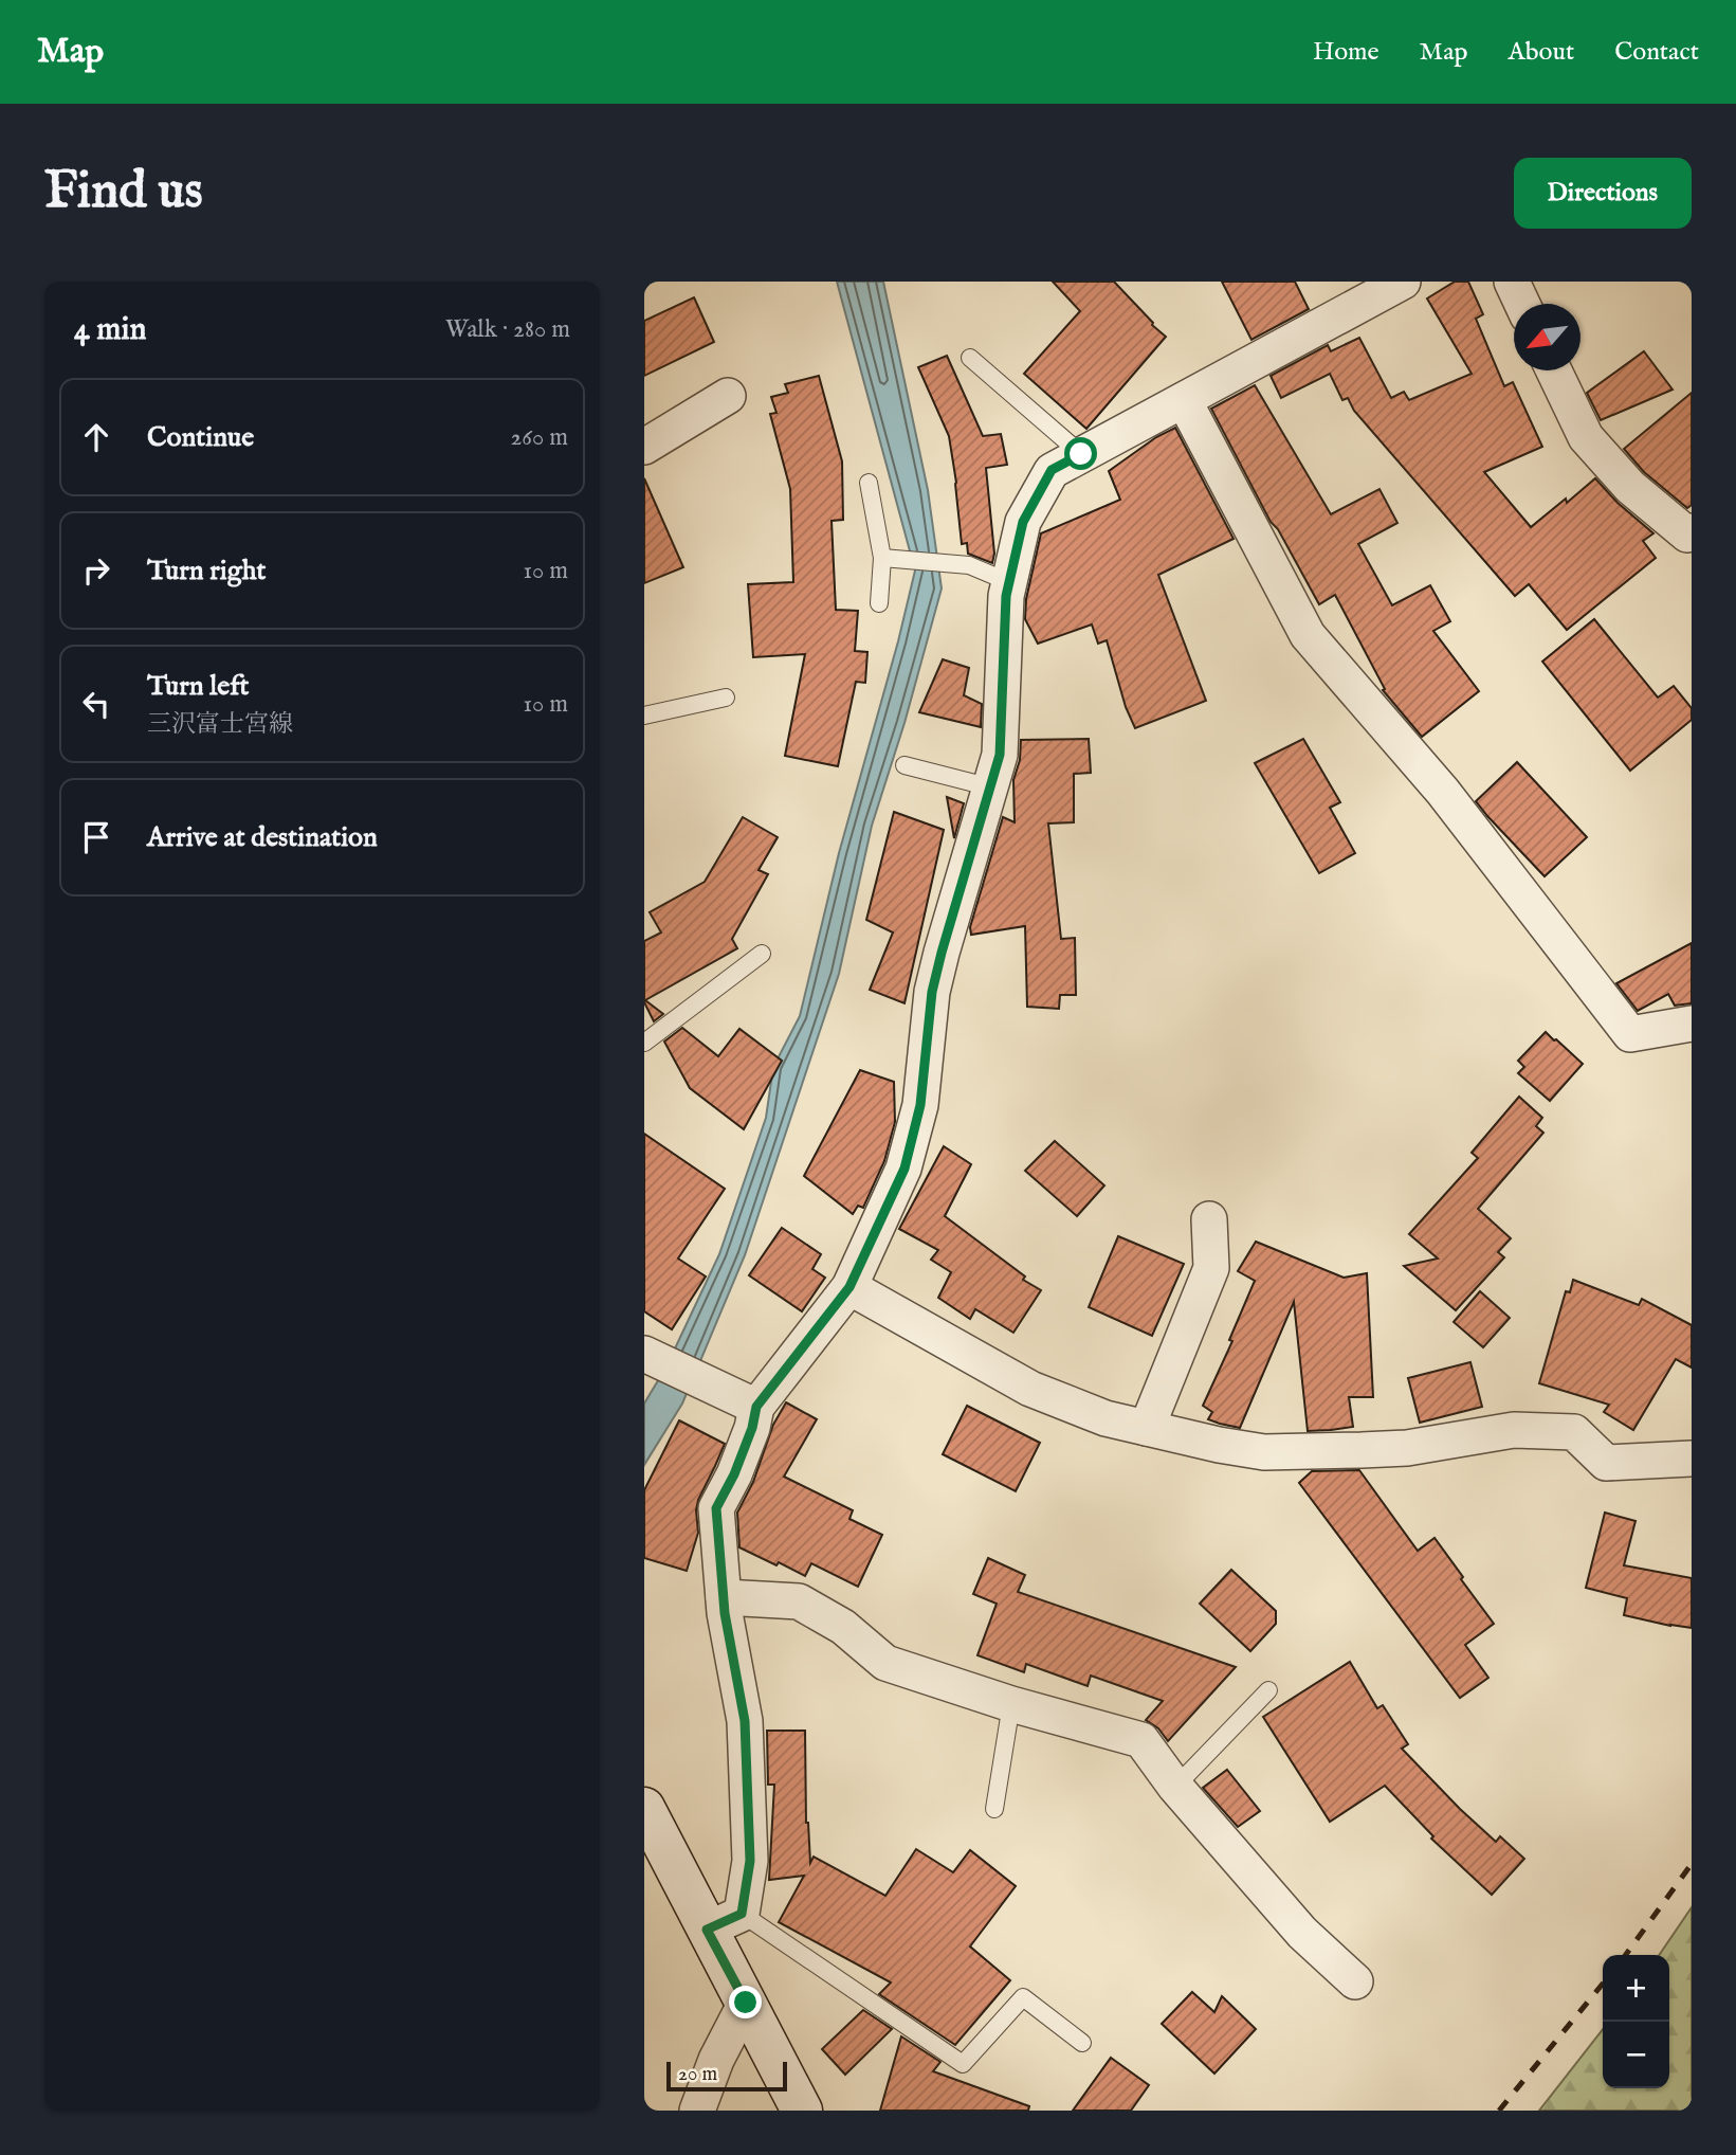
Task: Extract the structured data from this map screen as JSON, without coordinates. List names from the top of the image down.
{
  "scale_bar": "20 m",
  "north": "bottom left",
  "page": {
    "header": "Map",
    "nav": [
      "Home",
      "Map",
      "About",
      "Contact"
    ],
    "buttons": "Directions",
    "title": "Find us",
    "heading": ["4 min", "Walk · 280 m"],
    "list": [
      ["Continue", "260 m"],
      ["Turn right", "10 m"],
      ["Turn left", "三沢富士宮線", "10 m"],
      "Arrive at destination"
    ],
    "map_buttons": ["+", "−"],
    "scale": "20 m"
  }
}
